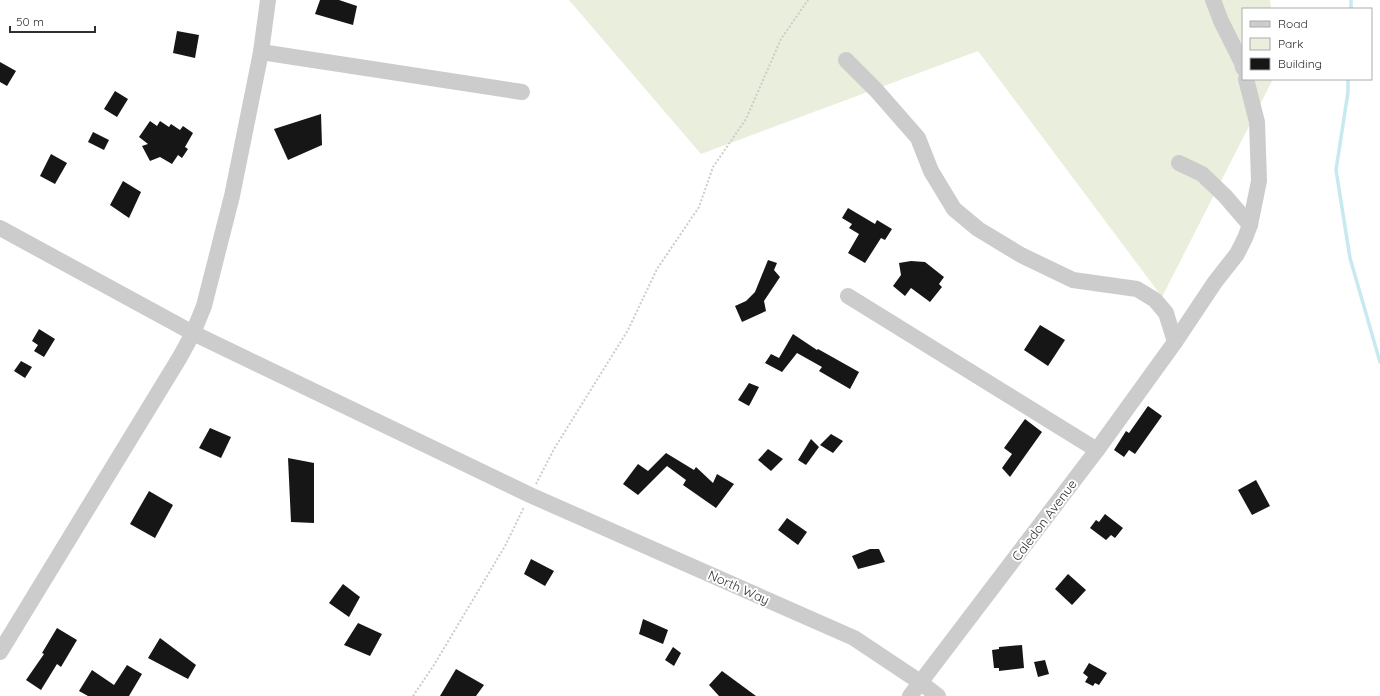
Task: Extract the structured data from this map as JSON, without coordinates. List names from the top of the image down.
{
  "streets": {
    "street": ["Caledon Avenue", "North Way"]
  },
  "crossings": [
    ["Caledon Avenue", "North Way"]
  ],
  "legend": ["Road", "Park", "Building"],
  "scale_bar": "50 m"
}
